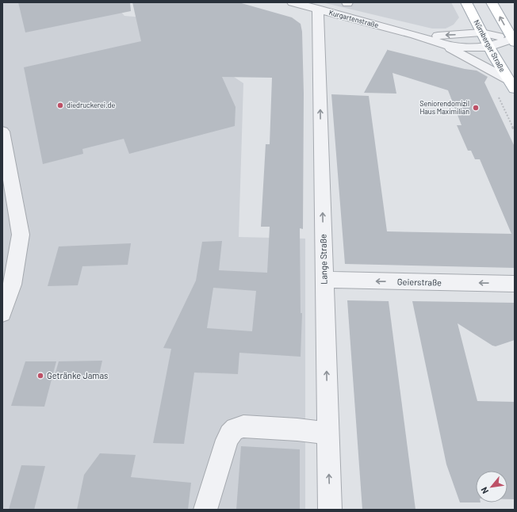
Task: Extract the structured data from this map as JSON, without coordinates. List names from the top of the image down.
{
  "streets": {
    "main road": ["Nürnberger Straße"],
    "street": ["Kurgartenstraße", "Lange Straße", "Geierstraße"]
  },
  "crossings": [
    ["Kurgartenstraße", "Nürnberger Straße"],
    ["Kurgartenstraße", "Lange Straße"],
    ["Lange Straße", "Geierstraße"]
  ],
  "one_way": ["Lange Straße", "Geierstraße"],
  "places": ["diedruckerei.de", "Seniorendomizil Haus Maximilian", "Getränke Jamas"],
  "north": "bottom left"
}
